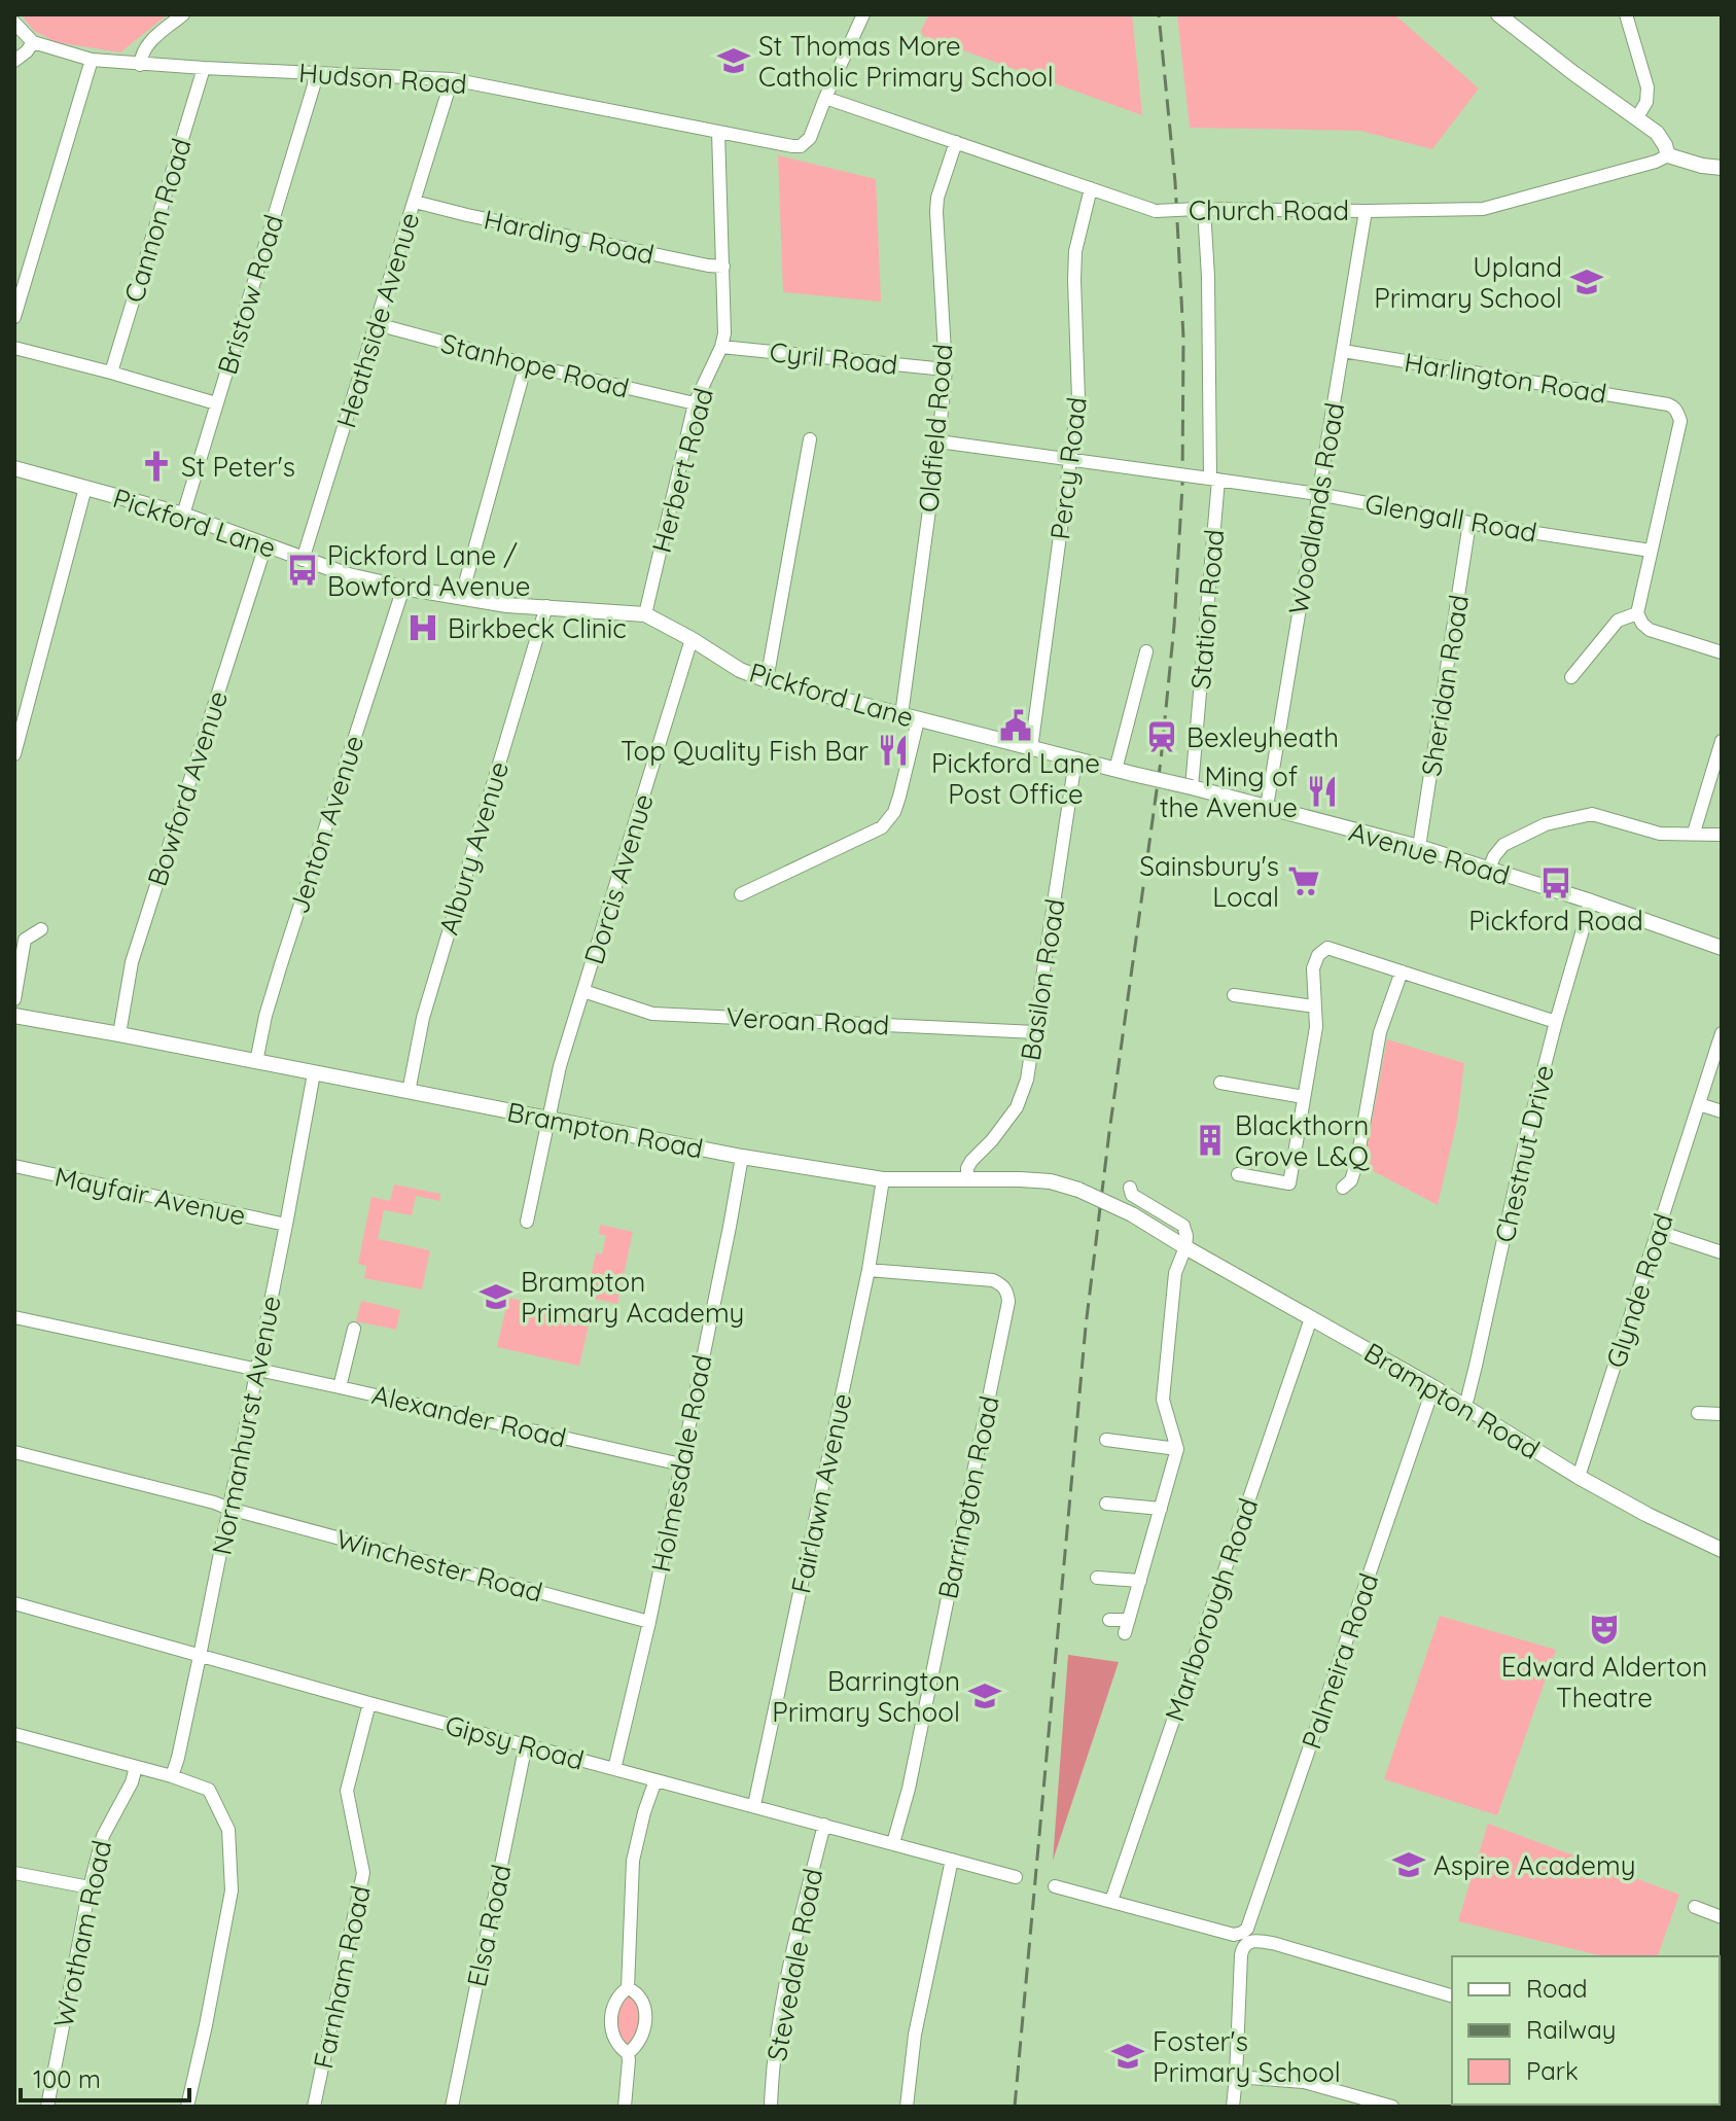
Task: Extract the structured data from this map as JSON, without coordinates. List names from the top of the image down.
{
  "streets": {
    "street": [
      "Hudson Road",
      "Church Road",
      "Cannon Road",
      "Harding Road",
      "Bristow Road",
      "Heathside Avenue",
      "Cyril Road",
      "Stanhope Road",
      "Harlington Road",
      "Oldfield Road",
      "Percy Road",
      "Herbert Road",
      "Woodlands Road",
      "Glengall Road",
      "Pickford Lane",
      "Station Road",
      "Sheridan Road",
      "Bowford Avenue",
      "Jenton Avenue",
      "Albury Avenue",
      "Avenue Road",
      "Dorcis Avenue",
      "Basilon Road",
      "Veroan Road",
      "Brampton Road",
      "Chestnut Drive",
      "Mayfair Avenue",
      "Glynde Road",
      "Alexander Road",
      "Normanhurst Avenue",
      "Holmesdale Road",
      "Fairlawn Avenue",
      "Barrington Road",
      "Winchester Road",
      "Marlborough Road",
      "Palmeira Road",
      "Gipsy Road",
      "Elsa Road",
      "Wrotham Road",
      "Stevedale Road",
      "Farnham Road"
    ]
  },
  "crossings": [
    ["Hudson Road", "Church Road"],
    ["Hudson Road", "Cannon Road"],
    ["Hudson Road", "Bristow Road"],
    ["Hudson Road", "Heathside Avenue"],
    ["Hudson Road", "Herbert Road"],
    ["Church Road", "Oldfield Road"],
    ["Church Road", "Percy Road"],
    ["Church Road", "Woodlands Road"],
    ["Church Road", "Station Road"],
    ["Harding Road", "Heathside Avenue"],
    ["Harding Road", "Herbert Road"],
    ["Bristow Road", "Pickford Lane"],
    ["Heathside Avenue", "Stanhope Road"],
    ["Heathside Avenue", "Pickford Lane"],
    ["Cyril Road", "Oldfield Road"],
    ["Cyril Road", "Herbert Road"],
    ["Stanhope Road", "Herbert Road"],
    ["Harlington Road", "Woodlands Road"],
    ["Harlington Road", "Glengall Road"],
    ["Oldfield Road", "Glengall Road"],
    ["Oldfield Road", "Pickford Lane"],
    ["Percy Road", "Glengall Road"],
    ["Percy Road", "Pickford Lane"],
    ["Herbert Road", "Pickford Lane"],
    ["Woodlands Road", "Glengall Road"],
    ["Woodlands Road", "Avenue Road"],
    ["Glengall Road", "Station Road"],
    ["Glengall Road", "Sheridan Road"],
    ["Pickford Lane", "Bowford Avenue"],
    ["Pickford Lane", "Jenton Avenue"],
    ["Pickford Lane", "Albury Avenue"],
    ["Pickford Lane", "Avenue Road"],
    ["Pickford Lane", "Dorcis Avenue"],
    ["Pickford Lane", "Basilon Road"],
    ["Station Road", "Avenue Road"],
    ["Sheridan Road", "Avenue Road"],
    ["Bowford Avenue", "Brampton Road"],
    ["Jenton Avenue", "Brampton Road"],
    ["Albury Avenue", "Brampton Road"],
    ["Avenue Road", "Chestnut Drive"],
    ["Dorcis Avenue", "Veroan Road"],
    ["Dorcis Avenue", "Brampton Road"],
    ["Basilon Road", "Veroan Road"],
    ["Basilon Road", "Brampton Road"],
    ["Brampton Road", "Chestnut Drive"],
    ["Brampton Road", "Glynde Road"],
    ["Brampton Road", "Normanhurst Avenue"],
    ["Brampton Road", "Holmesdale Road"],
    ["Brampton Road", "Fairlawn Avenue"],
    ["Brampton Road", "Marlborough Road"],
    ["Brampton Road", "Palmeira Road"],
    ["Mayfair Avenue", "Normanhurst Avenue"],
    ["Alexander Road", "Normanhurst Avenue"],
    ["Alexander Road", "Holmesdale Road"],
    ["Normanhurst Avenue", "Winchester Road"],
    ["Normanhurst Avenue", "Gipsy Road"],
    ["Holmesdale Road", "Winchester Road"],
    ["Holmesdale Road", "Gipsy Road"],
    ["Fairlawn Avenue", "Barrington Road"],
    ["Fairlawn Avenue", "Gipsy Road"],
    ["Barrington Road", "Gipsy Road"],
    ["Gipsy Road", "Elsa Road"],
    ["Gipsy Road", "Stevedale Road"],
    ["Gipsy Road", "Farnham Road"]
  ],
  "places": {
    "school or university": [
      "St Thomas More Catholic Primary School",
      "Upland Primary School",
      "Brampton Primary Academy",
      "Barrington Primary School",
      "Aspire Academy",
      "Foster's Primary School"
    ],
    "church": ["St Peter's"],
    "bus stop": ["Pickford Lane / Bowford Avenue", "Pickford Road"],
    "hospital": ["Birkbeck Clinic"],
    "public building": ["Pickford Lane Post Office"],
    "station": ["Bexleyheath"],
    "restaurant": ["Top Quality Fish Bar", "Ming of the Avenue"],
    "supermarket": ["Sainsbury's Local"],
    "building": ["Blackthorn Grove L&Q"],
    "theatre": ["Edward Alderton Theatre"]
  },
  "legend": ["Road", "Railway", "Park"],
  "scale_bar": "100 m"
}
